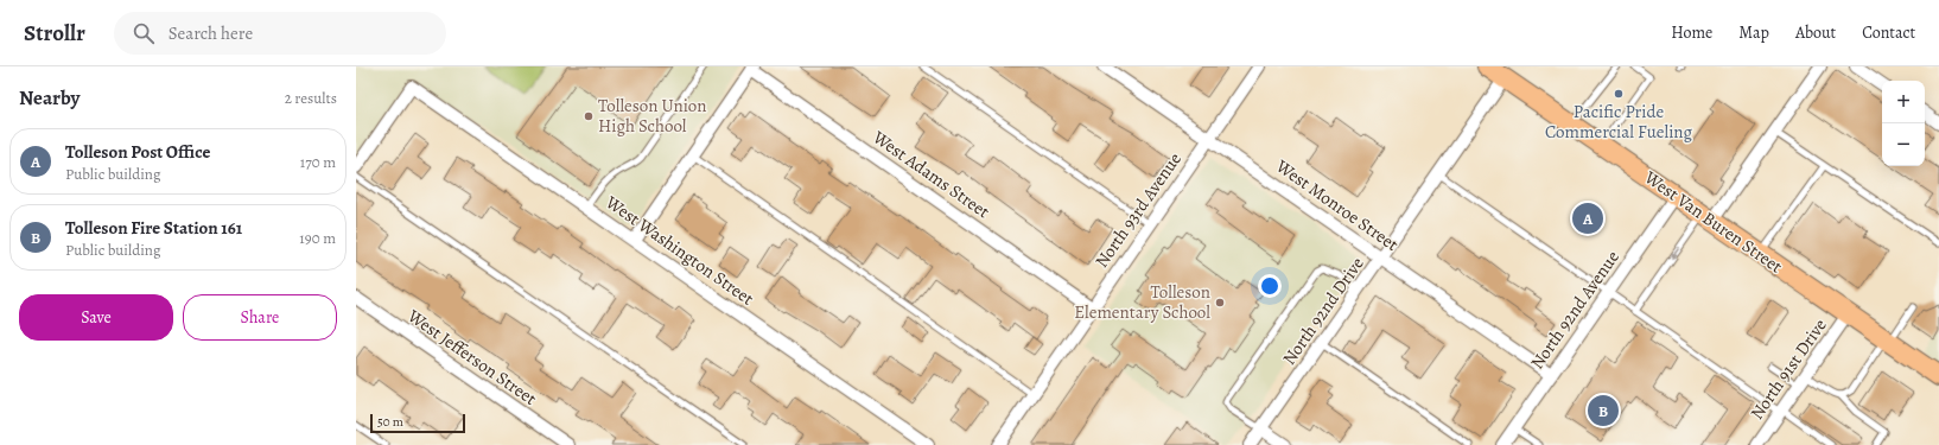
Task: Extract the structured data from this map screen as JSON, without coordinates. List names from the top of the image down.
{
  "streets": {
    "main road": ["West Van Buren Street"],
    "street": [
      "West Adams Street",
      "West Monroe Street",
      "North 93rd Avenue",
      "West Washington Street",
      "North 92nd Avenue",
      "North 92nd Drive",
      "West Jefferson Street",
      "North 91st Drive"
    ]
  },
  "crossings": [
    ["West Adams Street", "North 93rd Avenue"],
    ["West Monroe Street", "North 93rd Avenue"],
    ["West Monroe Street", "North 92nd Avenue"],
    ["West Monroe Street", "North 92nd Drive"],
    ["West Van Buren Street", "North 92nd Avenue"],
    ["West Van Buren Street", "North 92nd Drive"],
    ["West Van Buren Street", "North 91st Drive"]
  ],
  "places": ["Pacific Pride Commercial Fueling", "Tolleson Union High School", "Tolleson Elementary School"],
  "scale_bar": "50 m",
  "page": {
    "header": "Strollr",
    "search": "Search here",
    "nav": [
      "Home",
      "Map",
      "About",
      "Contact"
    ],
    "heading": ["Nearby", "2 results"],
    "map_buttons": ["+", "−"],
    "list": [
      {
        "mark": "A",
        "name": "Tolleson Post Office",
        "note": "Public building",
        "value": "170 m"
      },
      {
        "mark": "B",
        "name": "Tolleson Fire Station 161",
        "note": "Public building",
        "value": "190 m"
      }
    ],
    "pins": ["A", "B"],
    "buttons": ["Save", "Share"],
    "scale": "50 m"
  }
}
